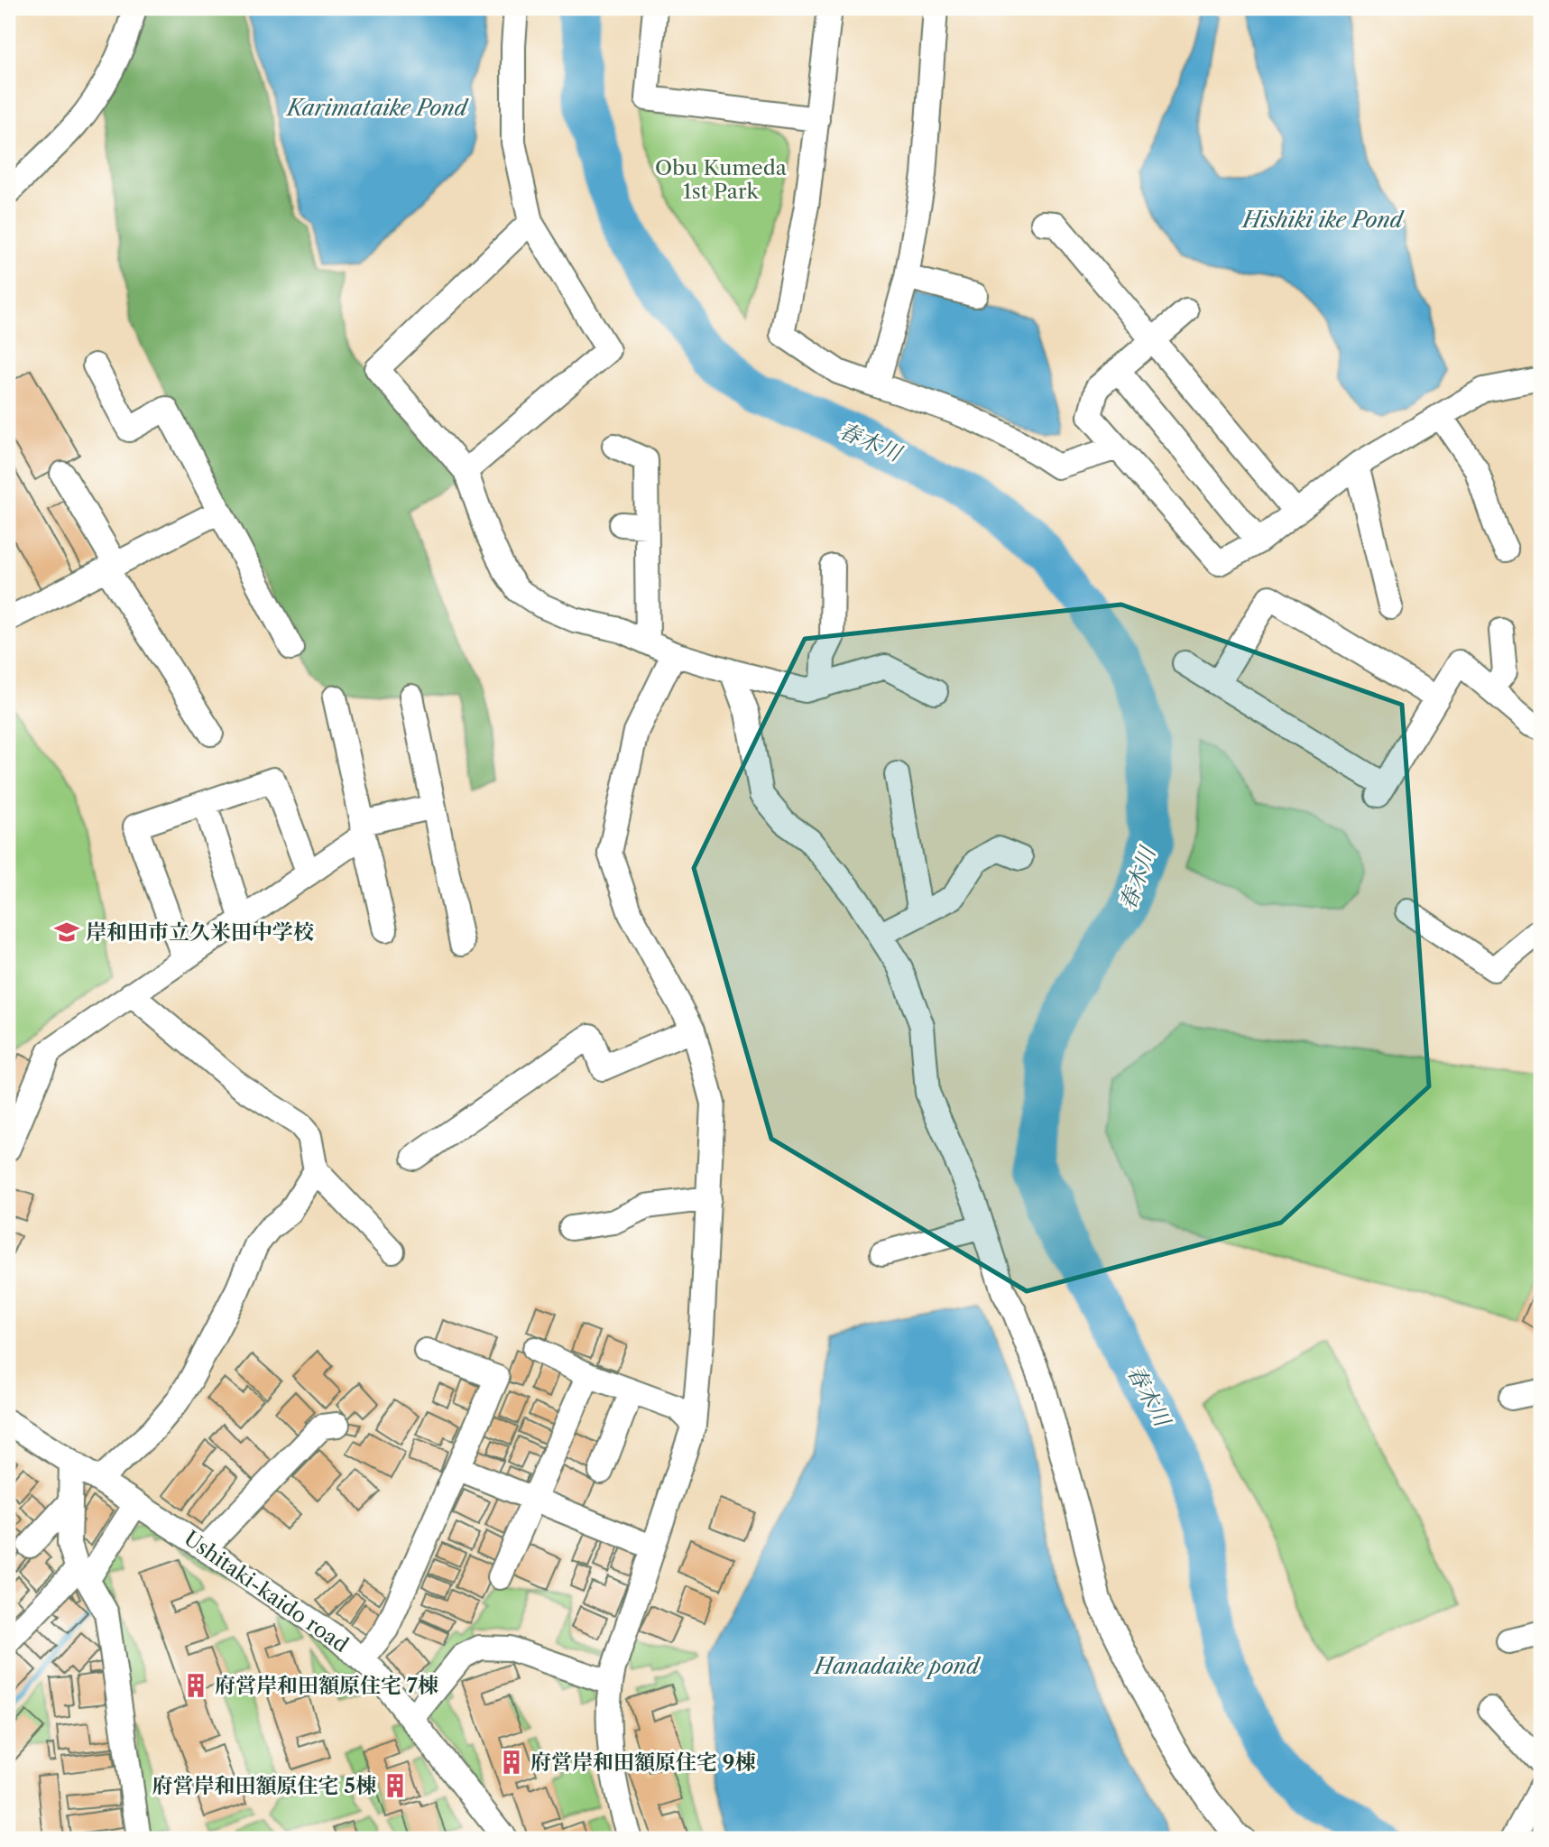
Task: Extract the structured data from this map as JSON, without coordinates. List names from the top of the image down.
{
  "streets": {
    "street": ["Ushitaki-kaido road"]
  },
  "water": [
    "Karimataike Pond",
    "Hishiki ike Pond",
    "春木川",
    "Hanadaike pond"
  ],
  "parks": ["Obu Kumeda 1st Park"],
  "places": {
    "school or university": ["岸和田市立久米田中学校"],
    "building": ["府営岸和田額原住宅 7棟", "府営岸和田額原住宅 9棟", "府営岸和田額原住宅 5棟"]
  }
}
